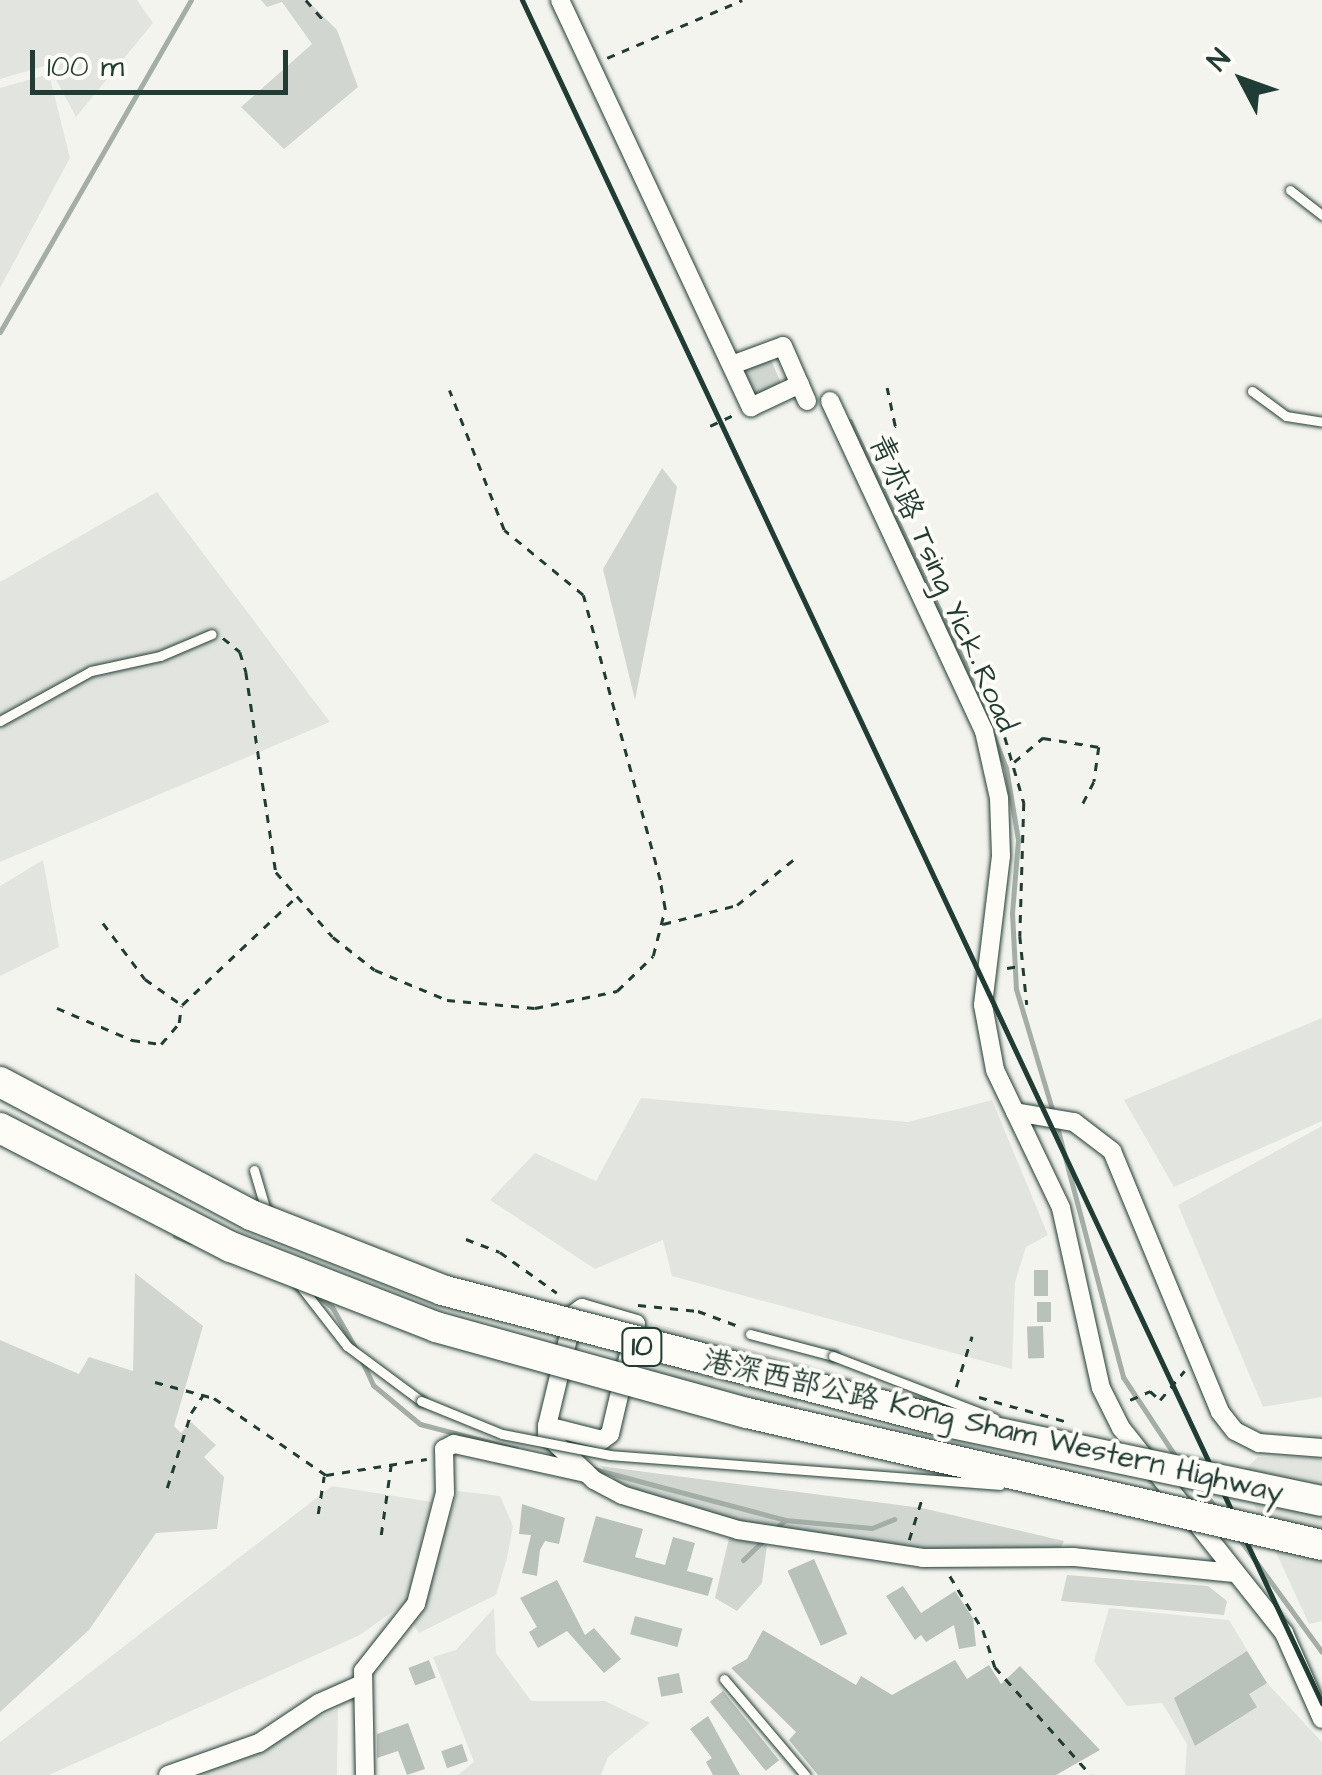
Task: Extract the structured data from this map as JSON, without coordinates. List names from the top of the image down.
{
  "streets": {
    "highway": ["10", "港深西部公路 Kong Sham Western Highway"],
    "street": ["青亦路 Tsing Yick Road"]
  },
  "scale_bar": "100 m",
  "north": "top left"
}
